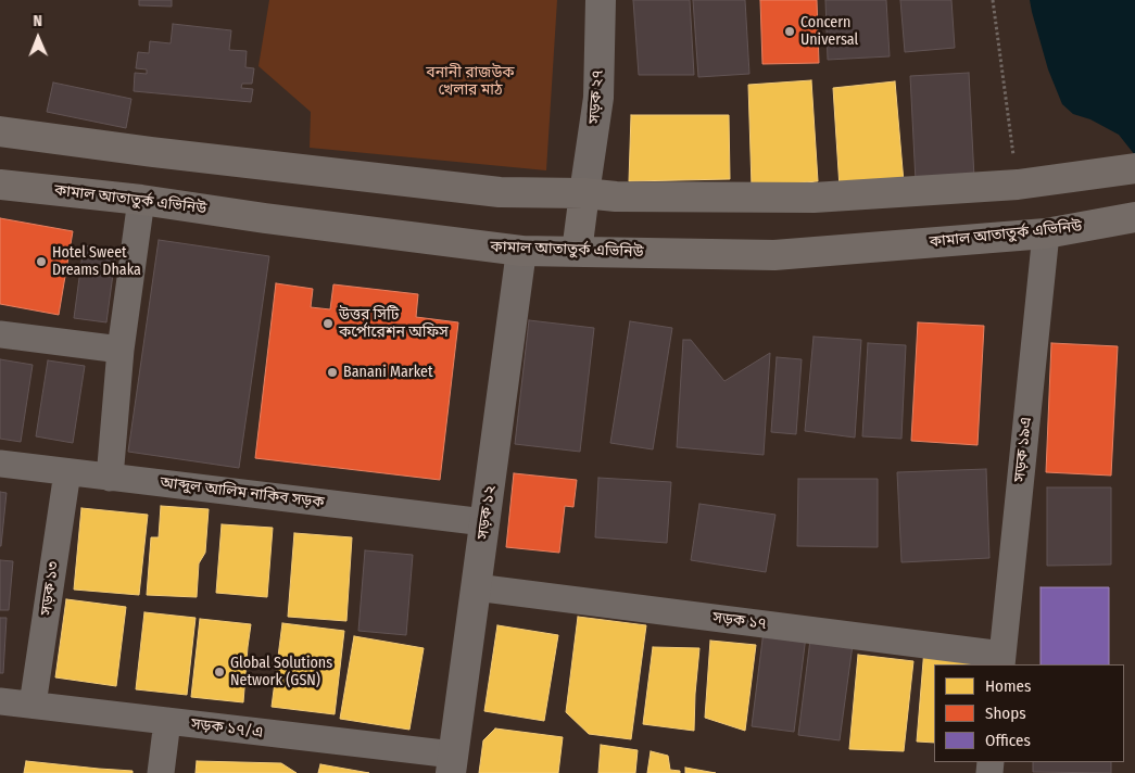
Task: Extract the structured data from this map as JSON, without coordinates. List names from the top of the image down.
{
  "streets": {
    "main road": ["কামাল আতাতুর্ক এভিনিউ"],
    "street": [
      "সড়ক ২৭",
      "সড়ক ১৯এ",
      "আব্দুল আলিম নাকিব সড়ক",
      "সড়ক ১২",
      "সড়ক ১৩",
      "সড়ক ১৭",
      "সড়ক ১৭/এ"
    ]
  },
  "crossings": [
    ["কামাল আতাতুর্ক এভিনিউ", "সড়ক ১৯এ"],
    ["কামাল আতাতুর্ক এভিনিউ", "সড়ক ১২"],
    ["সড়ক ১৯এ", "সড়ক ১৭"],
    ["আব্দুল আলিম নাকিব সড়ক", "সড়ক ১২"],
    ["আব্দুল আলিম নাকিব সড়ক", "সড়ক ১৩"],
    ["সড়ক ১২", "সড়ক ১৭"],
    ["সড়ক ১২", "সড়ক ১৭/এ"],
    ["সড়ক ১৩", "সড়ক ১৭/এ"]
  ],
  "parks": ["বনানী রাজউক খেলার মাঠ"],
  "places": [
    "Concern Universal",
    "Hotel Sweet Dreams Dhaka",
    "উত্তর সিটি কর্পোরেশন অফিস",
    "Banani Market",
    "Global Solutions Network (GSN)"
  ],
  "legend": ["Homes", "Shops", "Offices"],
  "north": "top"
}
